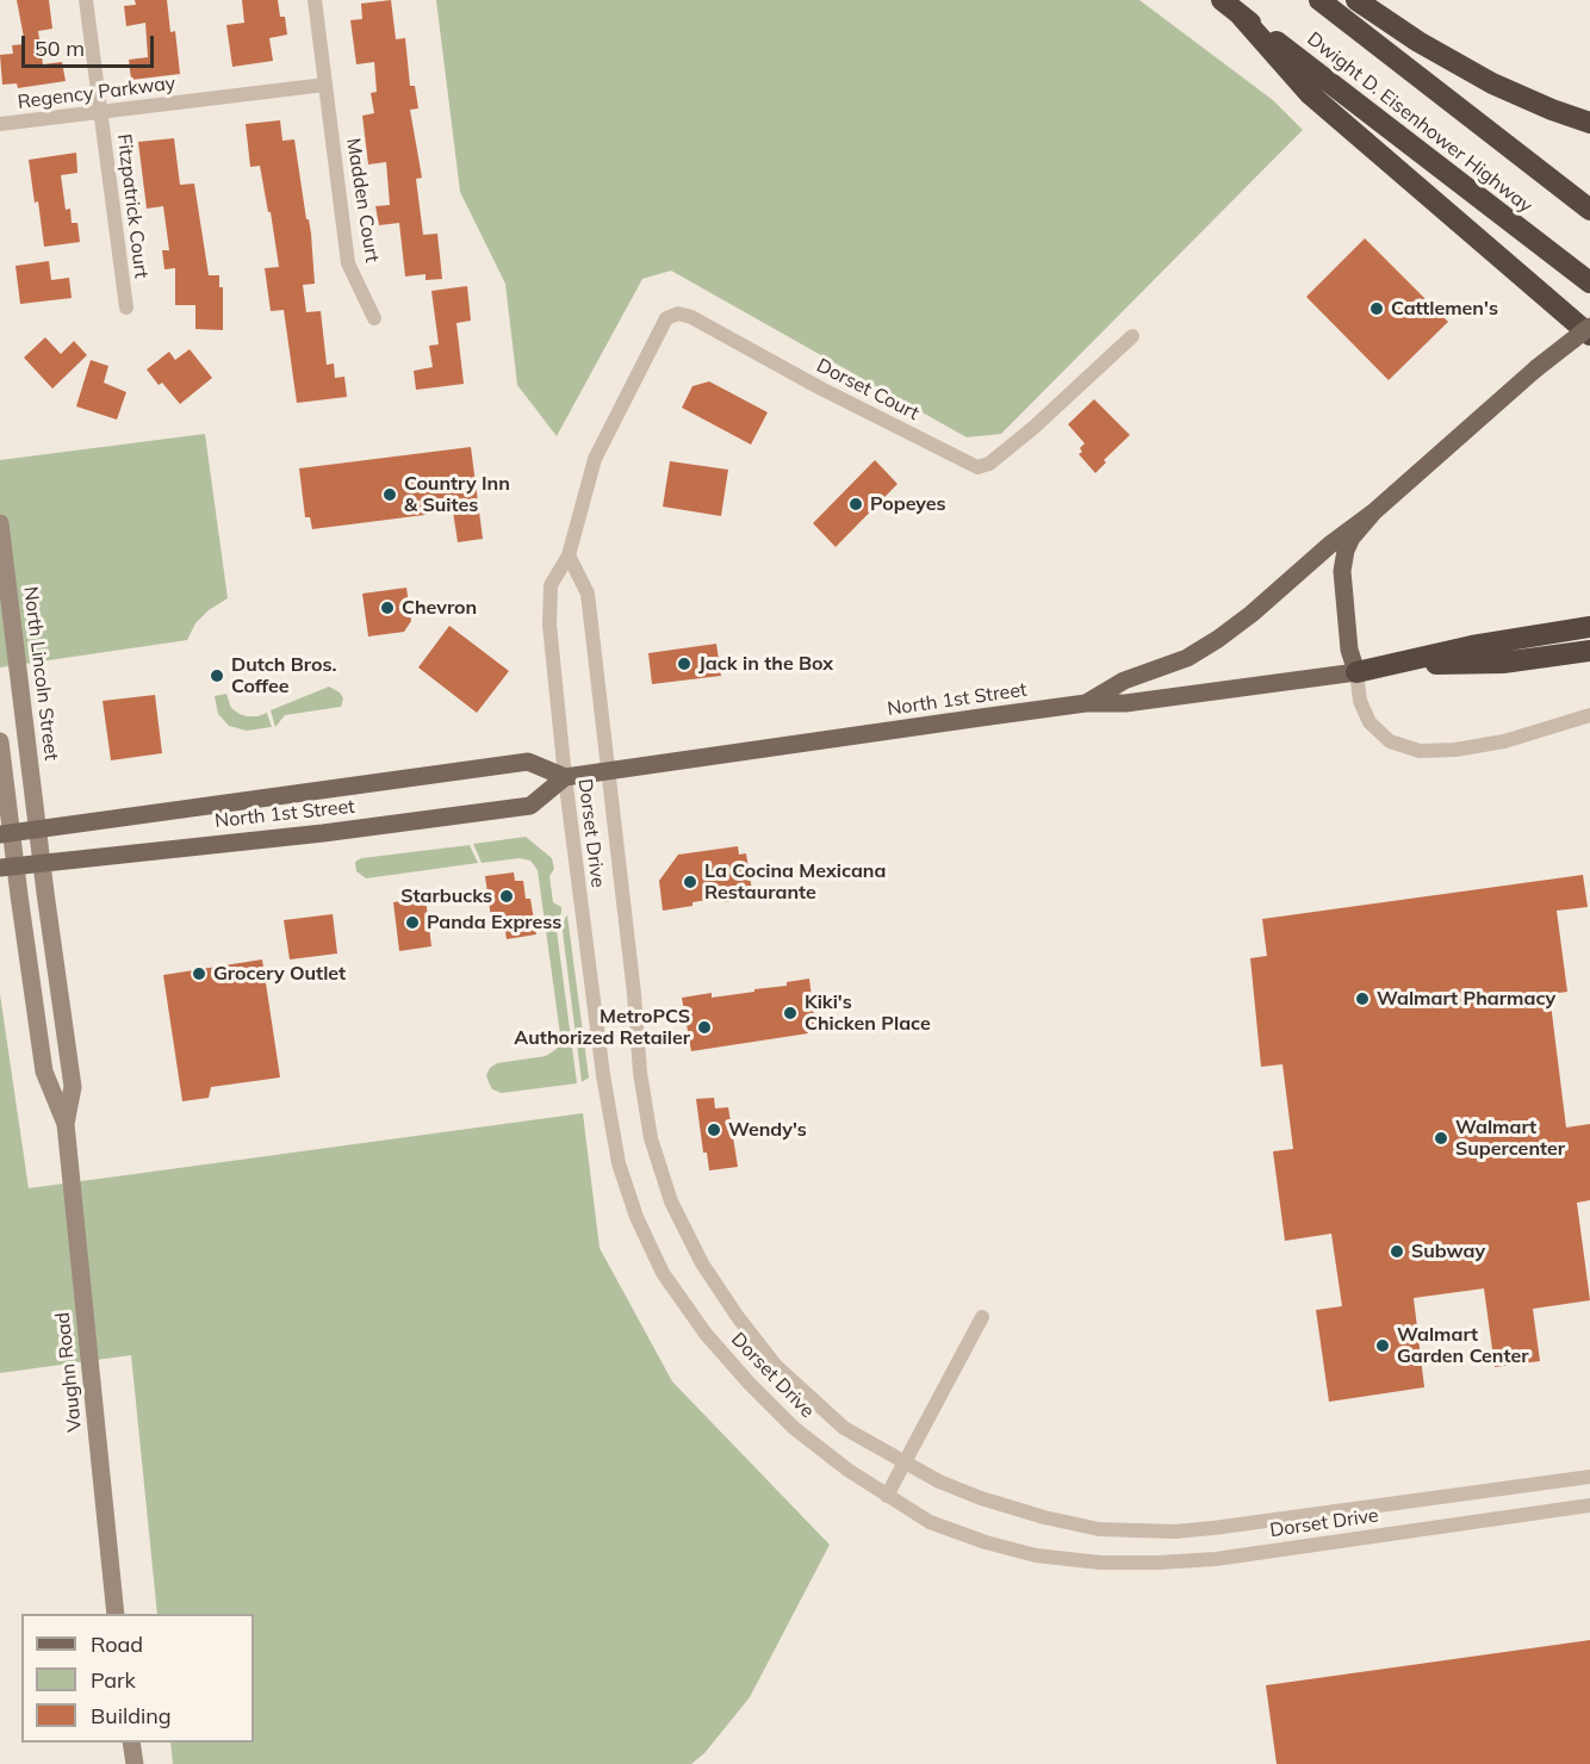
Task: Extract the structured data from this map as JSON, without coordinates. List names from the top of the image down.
{
  "streets": {
    "highway": ["Dwight D. Eisenhower Highway"],
    "main road": ["North 1st Street"],
    "street": [
      "Regency Parkway",
      "Madden Court",
      "Fitzpatrick Court",
      "Dorset Court",
      "North Lincoln Street",
      "Dorset Drive",
      "Vaughn Road"
    ]
  },
  "crossings": [
    ["Regency Parkway", "Madden Court"],
    ["Regency Parkway", "Fitzpatrick Court"],
    ["Dorset Court", "Dorset Drive"],
    ["North Lincoln Street", "North 1st Street"],
    ["North Lincoln Street", "Vaughn Road"],
    ["North 1st Street", "Dorset Drive"],
    ["North 1st Street", "Vaughn Road"]
  ],
  "places": [
    "Cattlemen's",
    "Country Inn & Suites",
    "Popeyes",
    "Chevron",
    "Jack in the Box",
    "Dutch Bros. Coffee",
    "La Cocina Mexicana Restaurante",
    "Starbucks",
    "Panda Express",
    "Grocery Outlet",
    "Walmart Pharmacy",
    "Kiki's Chicken Place",
    "MetroPCS Authorized Retailer",
    "Wendy's",
    "Walmart Supercenter",
    "Subway",
    "Walmart Garden Center"
  ],
  "legend": ["Road", "Park", "Building"],
  "scale_bar": "50 m"
}
